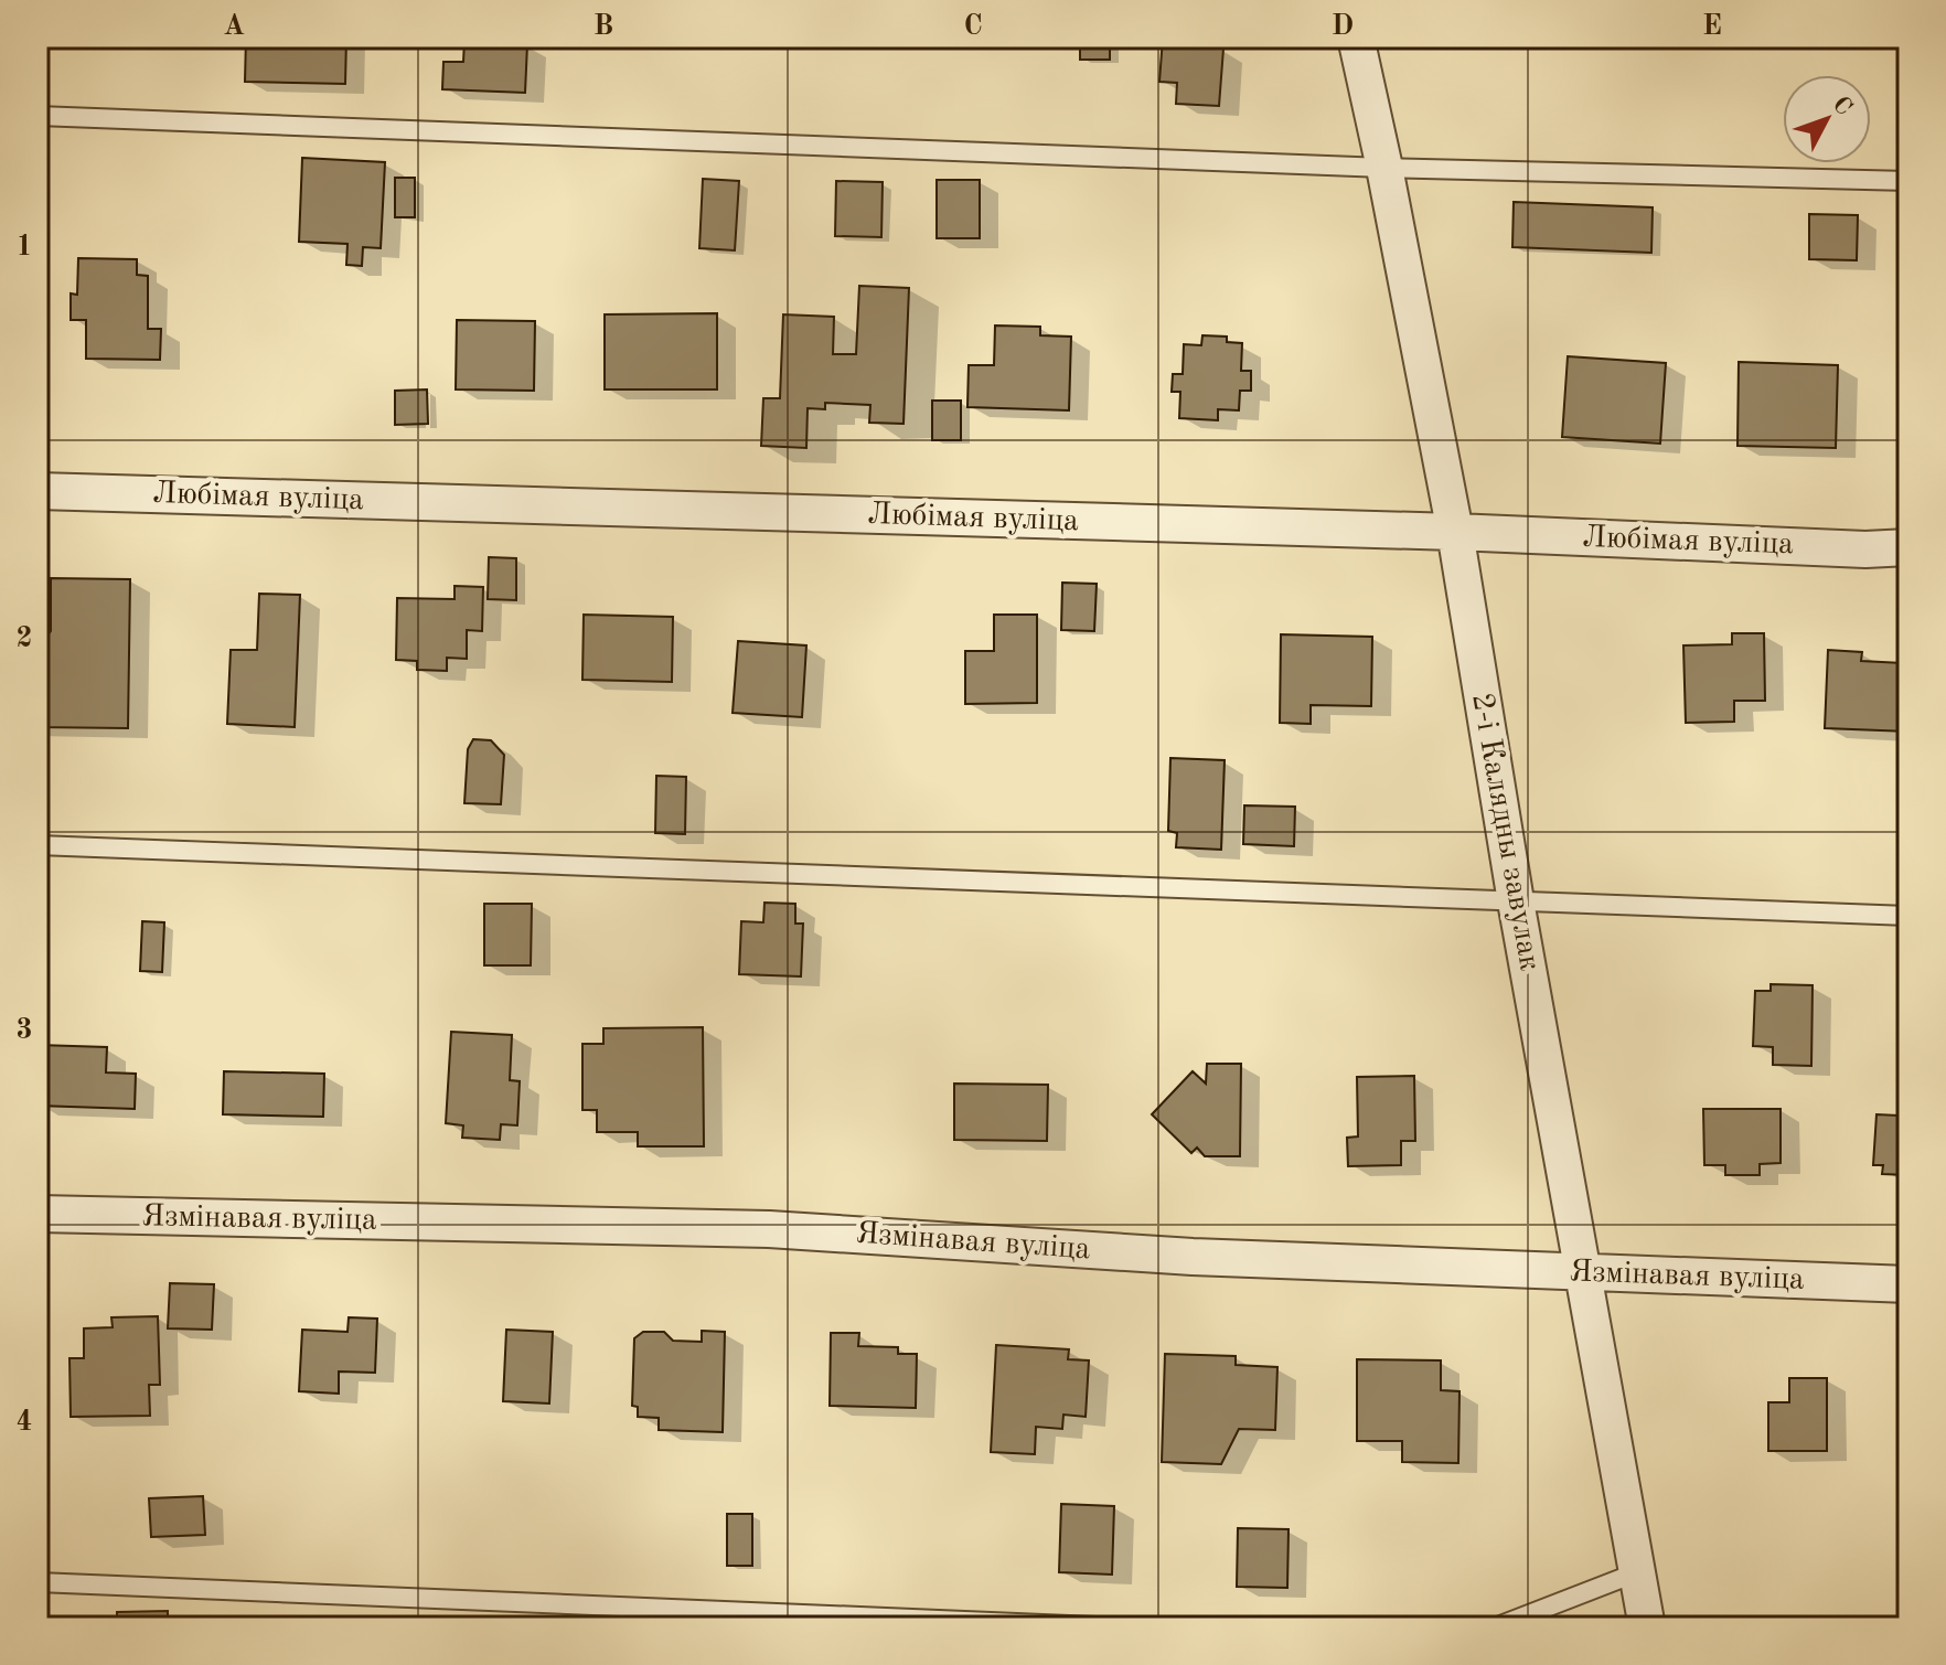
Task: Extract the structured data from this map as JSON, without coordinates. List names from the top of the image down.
{
  "streets": {
    "street": ["Любімая вуліца", "2-і Калядны завулак", "Язмінавая вуліца"]
  },
  "crossings": [
    ["Любімая вуліца", "2-і Калядны завулак"],
    ["2-і Калядны завулак", "Язмінавая вуліца"]
  ],
  "north": "top right",
  "grid": {
    "columns": [
      "A",
      "B",
      "C",
      "D",
      "E"
    ],
    "rows": [
      "1",
      "2",
      "3",
      "4"
    ]
  }
}
